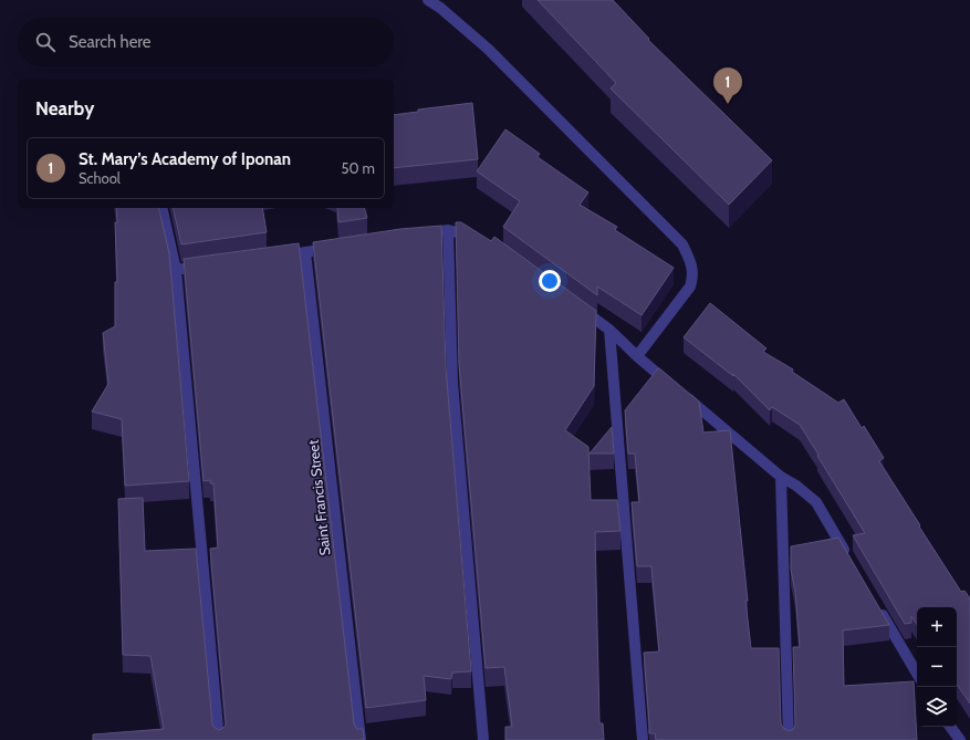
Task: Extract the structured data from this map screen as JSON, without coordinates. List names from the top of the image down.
{
  "streets": {
    "street": ["Saint Francis Street"]
  },
  "page": {
    "search": "Search here",
    "pins": "1",
    "heading": "Nearby",
    "list": [
      {
        "mark": "1",
        "name": "St. Mary’s Academy of Iponan",
        "note": "School",
        "value": "50 m"
      }
    ],
    "map_buttons": ["+", "−"]
  }
}
